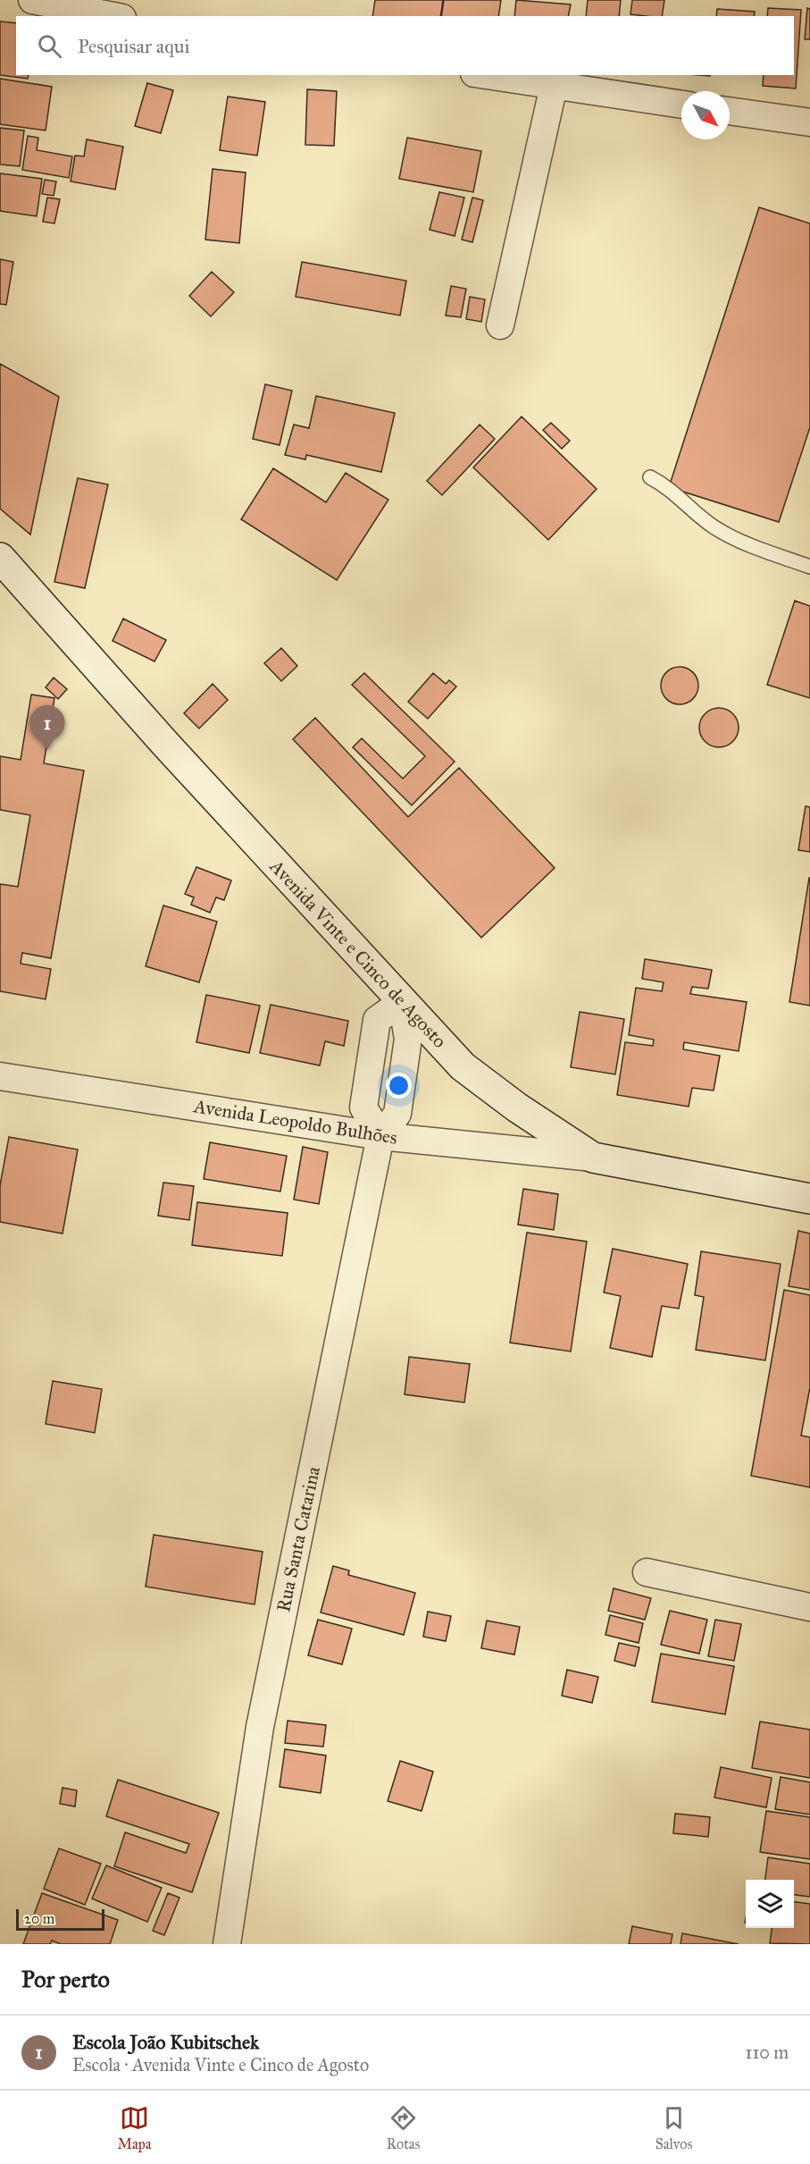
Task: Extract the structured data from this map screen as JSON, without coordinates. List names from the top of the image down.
{
  "streets": {
    "main road": ["Avenida Vinte e Cinco de Agosto"],
    "street": ["Avenida Leopoldo Bulhões", "Rua Santa Catarina"]
  },
  "crossings": [
    ["Avenida Vinte e Cinco de Agosto", "Avenida Leopoldo Bulhões"],
    ["Avenida Vinte e Cinco de Agosto", "Rua Santa Catarina"],
    ["Avenida Leopoldo Bulhões", "Rua Santa Catarina"]
  ],
  "scale_bar": "20 m",
  "north": "bottom right",
  "page": {
    "search": "Pesquisar aqui",
    "pins": "1",
    "scale": "20 m",
    "heading": "Por perto",
    "list": [
      {
        "mark": "1",
        "name": "Escola João Kubitschek",
        "note": "Escola · Avenida Vinte e Cinco de Agosto",
        "value": "110 m"
      }
    ],
    "nav": ["Mapa", "Rotas", "Salvos"]
  }
}
